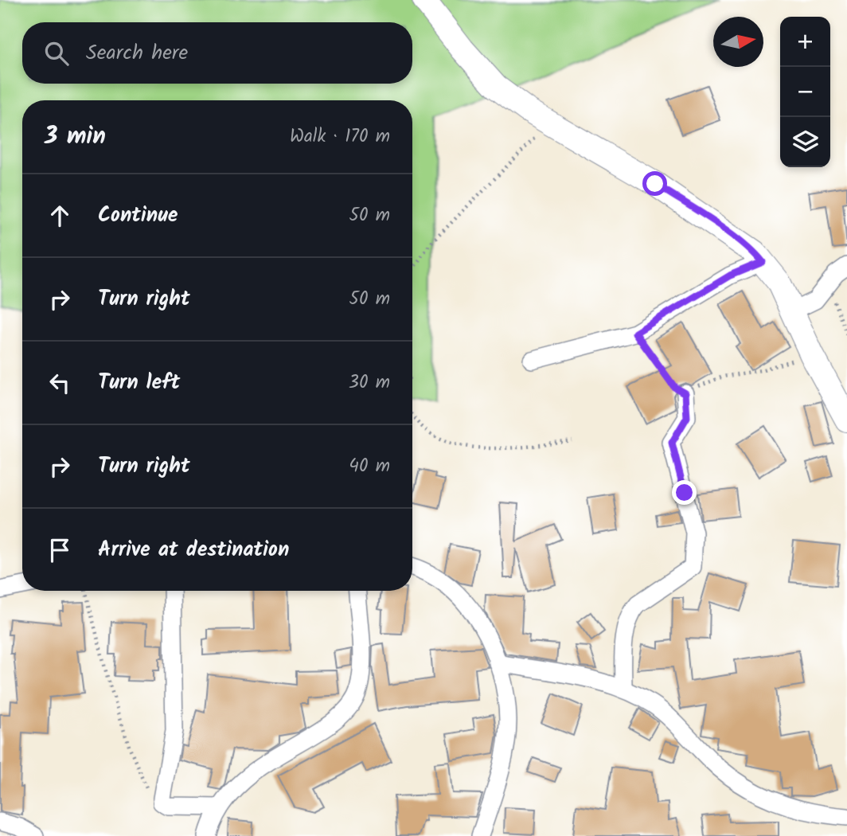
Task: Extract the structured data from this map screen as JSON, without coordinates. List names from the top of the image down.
{
  "north": "right",
  "page": {
    "map_buttons": ["+", "−"],
    "search": "Search here",
    "heading": ["3 min", "Walk · 170 m"],
    "list": [
      ["Continue", "50 m"],
      ["Turn right", "50 m"],
      ["Turn left", "30 m"],
      ["Turn right", "40 m"],
      "Arrive at destination"
    ]
  }
}
